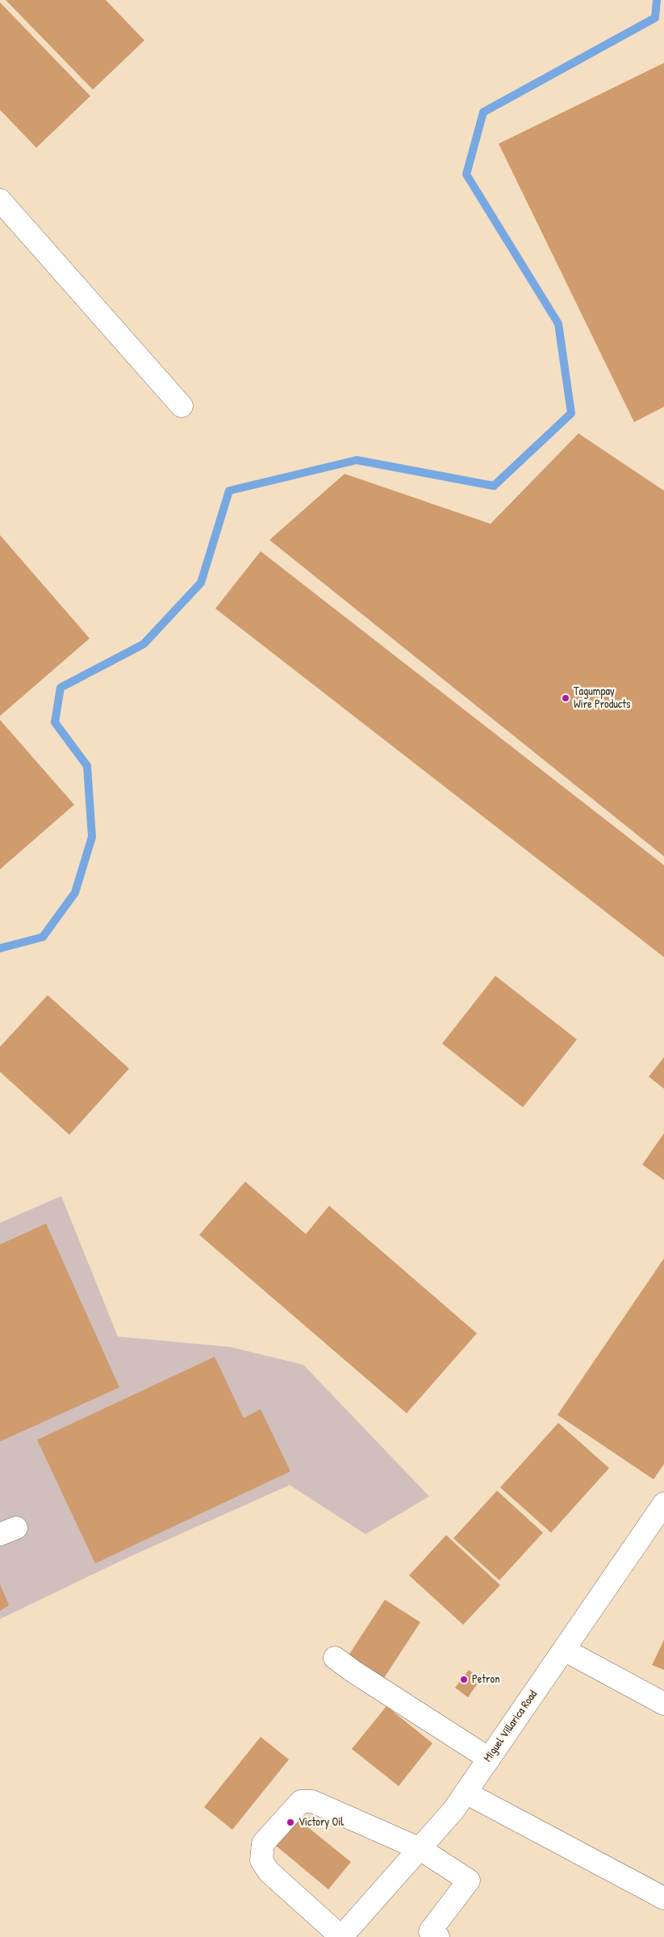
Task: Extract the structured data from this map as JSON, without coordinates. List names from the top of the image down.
{
  "streets": {
    "main road": ["Miguel Villarica Road"]
  },
  "places": ["Tagumpay Wire Products", "Petron", "Victory Oil"]
}
